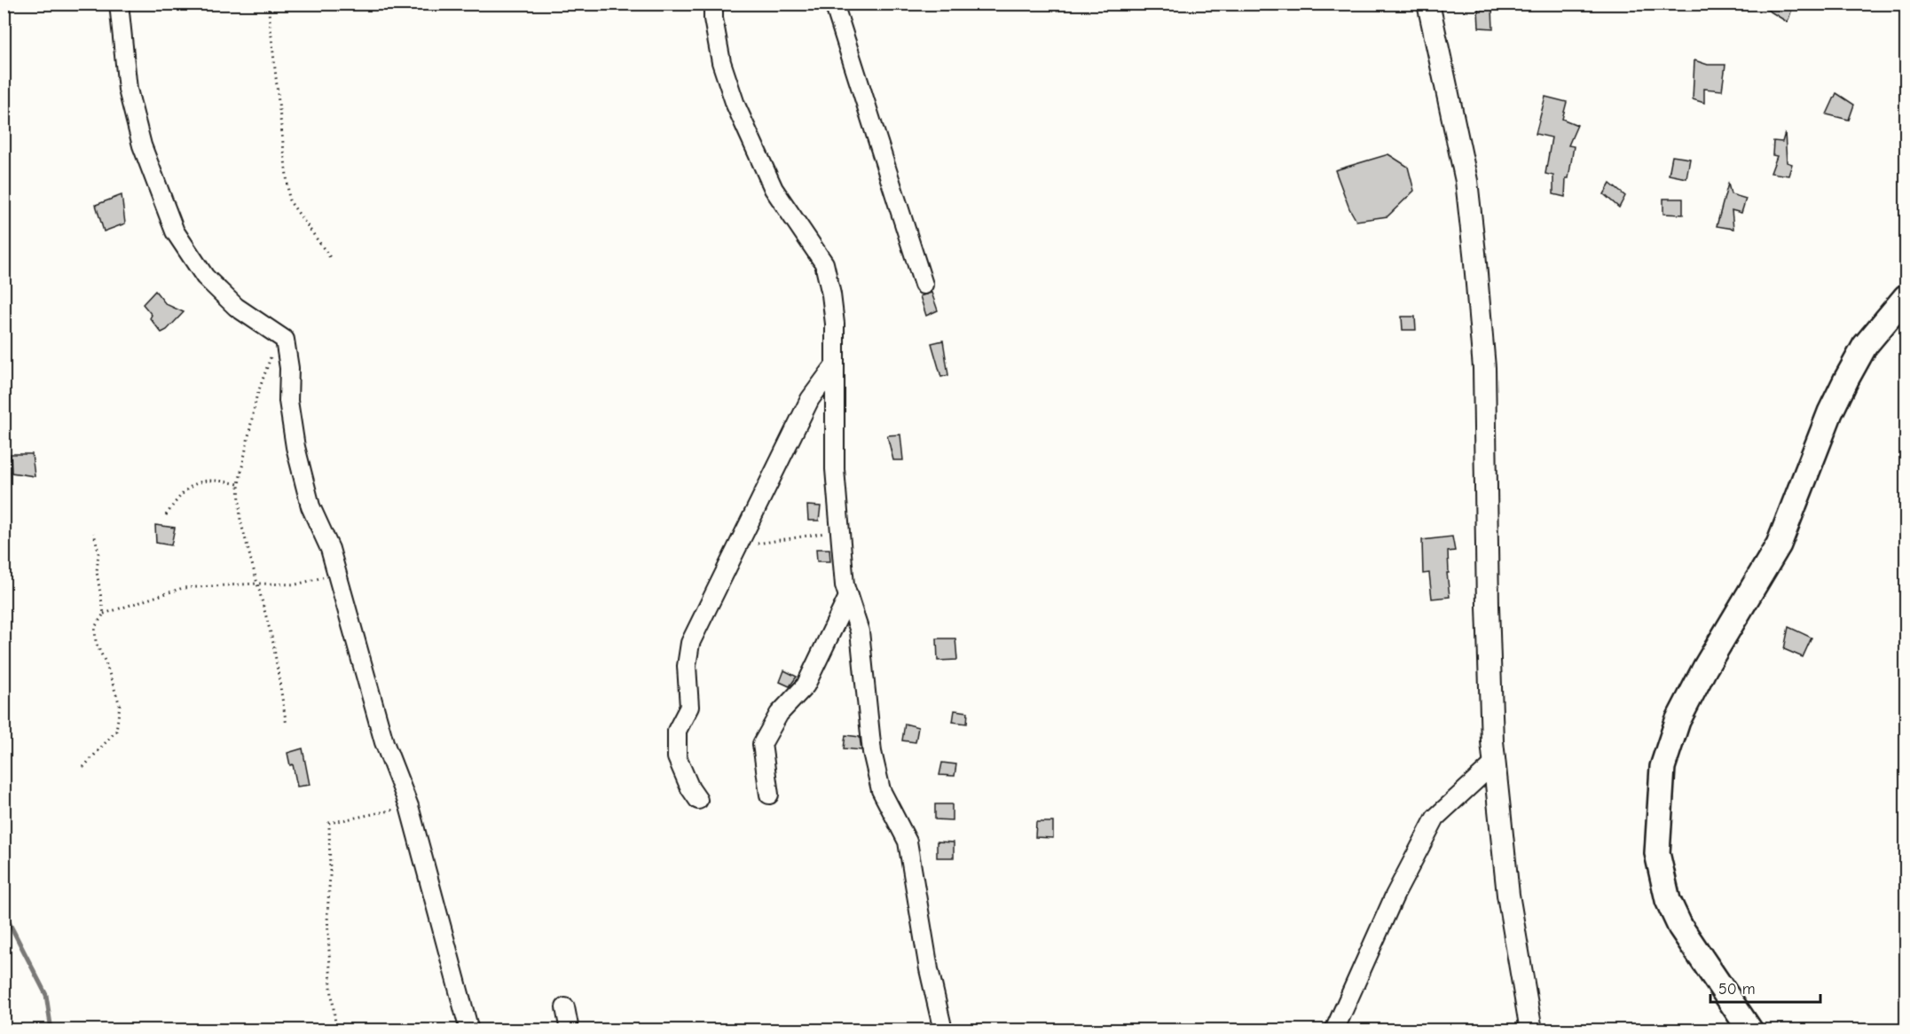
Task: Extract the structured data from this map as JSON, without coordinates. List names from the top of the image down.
{
  "scale_bar": "50 m"
}
